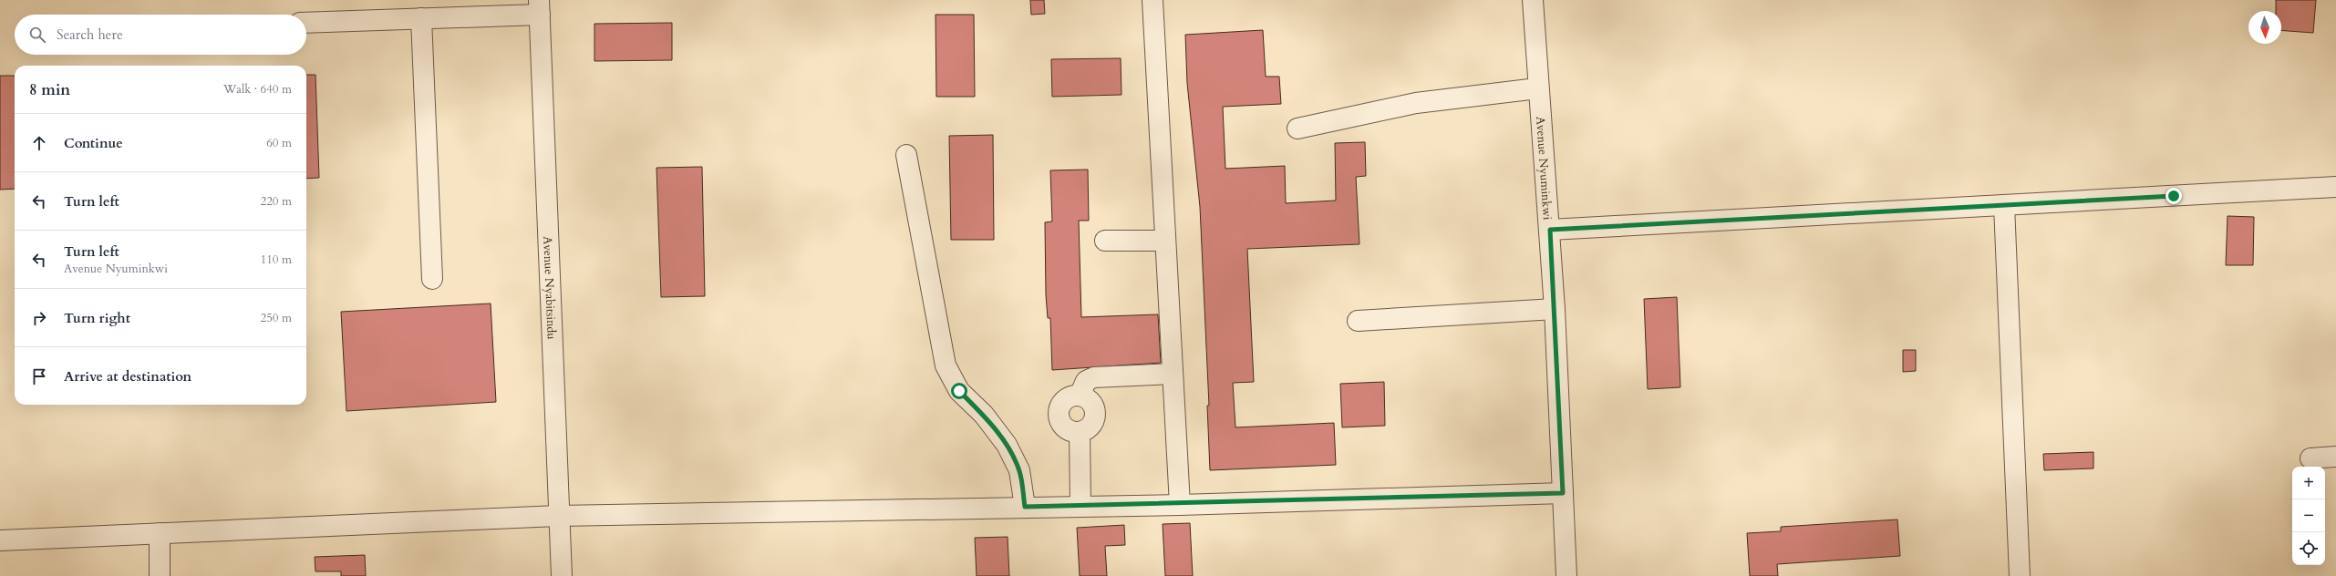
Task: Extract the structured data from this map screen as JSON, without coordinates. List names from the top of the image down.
{
  "streets": {
    "street": ["Avenue Nyuminkwi", "Avenue Nyabitsindu"]
  },
  "north": "bottom",
  "page": {
    "search": "Search here",
    "heading": ["8 min", "Walk · 640 m"],
    "list": [
      ["Continue", "60 m"],
      ["Turn left", "220 m"],
      ["Turn left", "Avenue Nyuminkwi", "110 m"],
      ["Turn right", "250 m"],
      "Arrive at destination"
    ],
    "map_buttons": ["+", "−"]
  }
}
